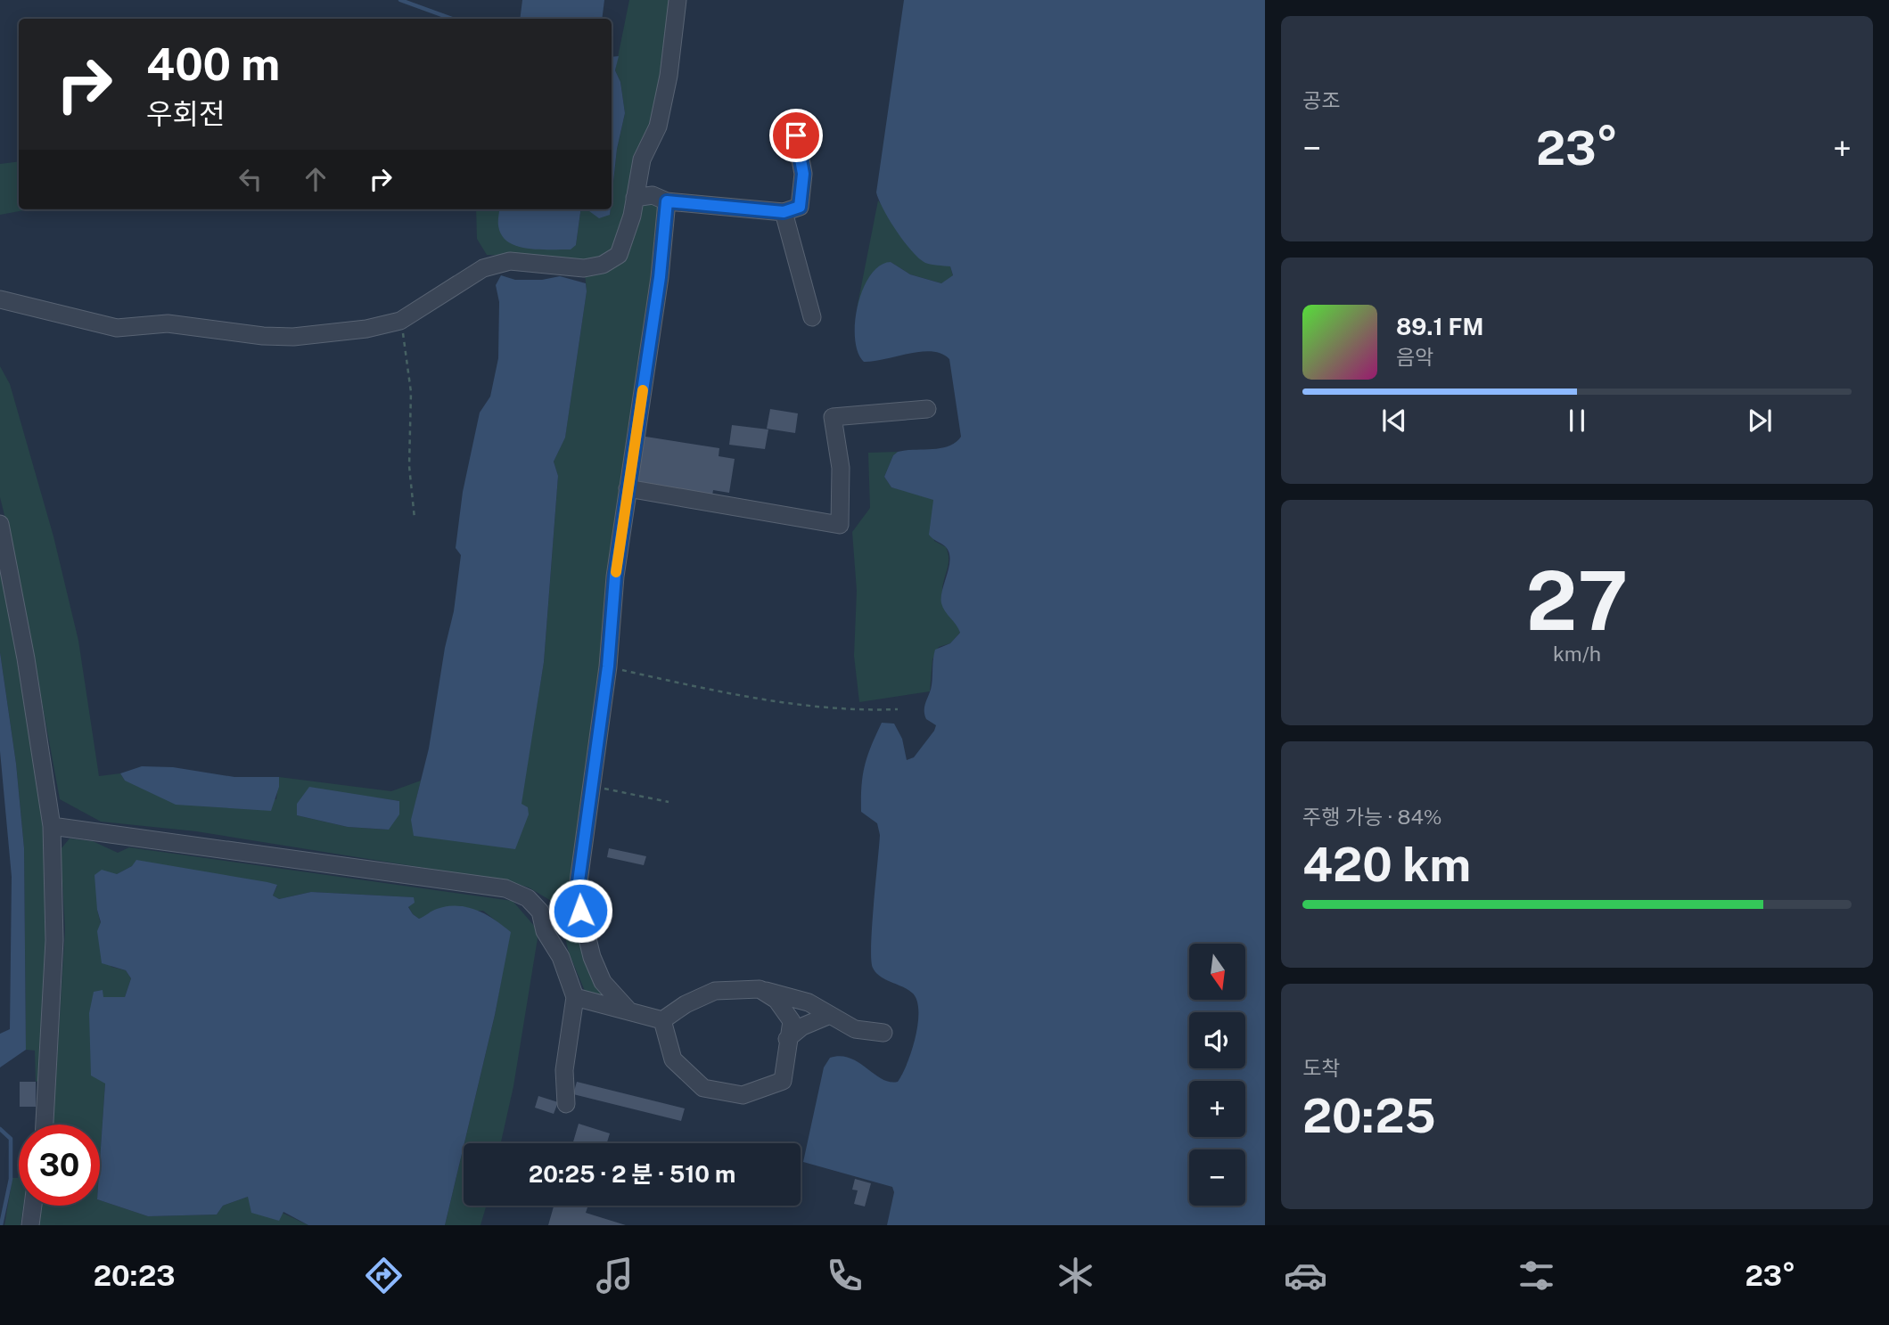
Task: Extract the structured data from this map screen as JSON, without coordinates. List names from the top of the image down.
{
  "north": "bottom",
  "page": {
    "tile": [
      "공조",
      ["27", "km/h"],
      ["주행 가능 · 84%", "420 km"],
      ["도착", "20:25"]
    ],
    "turn": ["400 m", "우회전"],
    "heat": ["−", "23°", "+"],
    "song": ["89.1 FM", "음악"],
    "map_buttons": ["+", "−"],
    "limit": "30",
    "trip": "20:25 · 2 분 · 510 m",
    "tabs": ["20:23", "23°"]
  }
}
